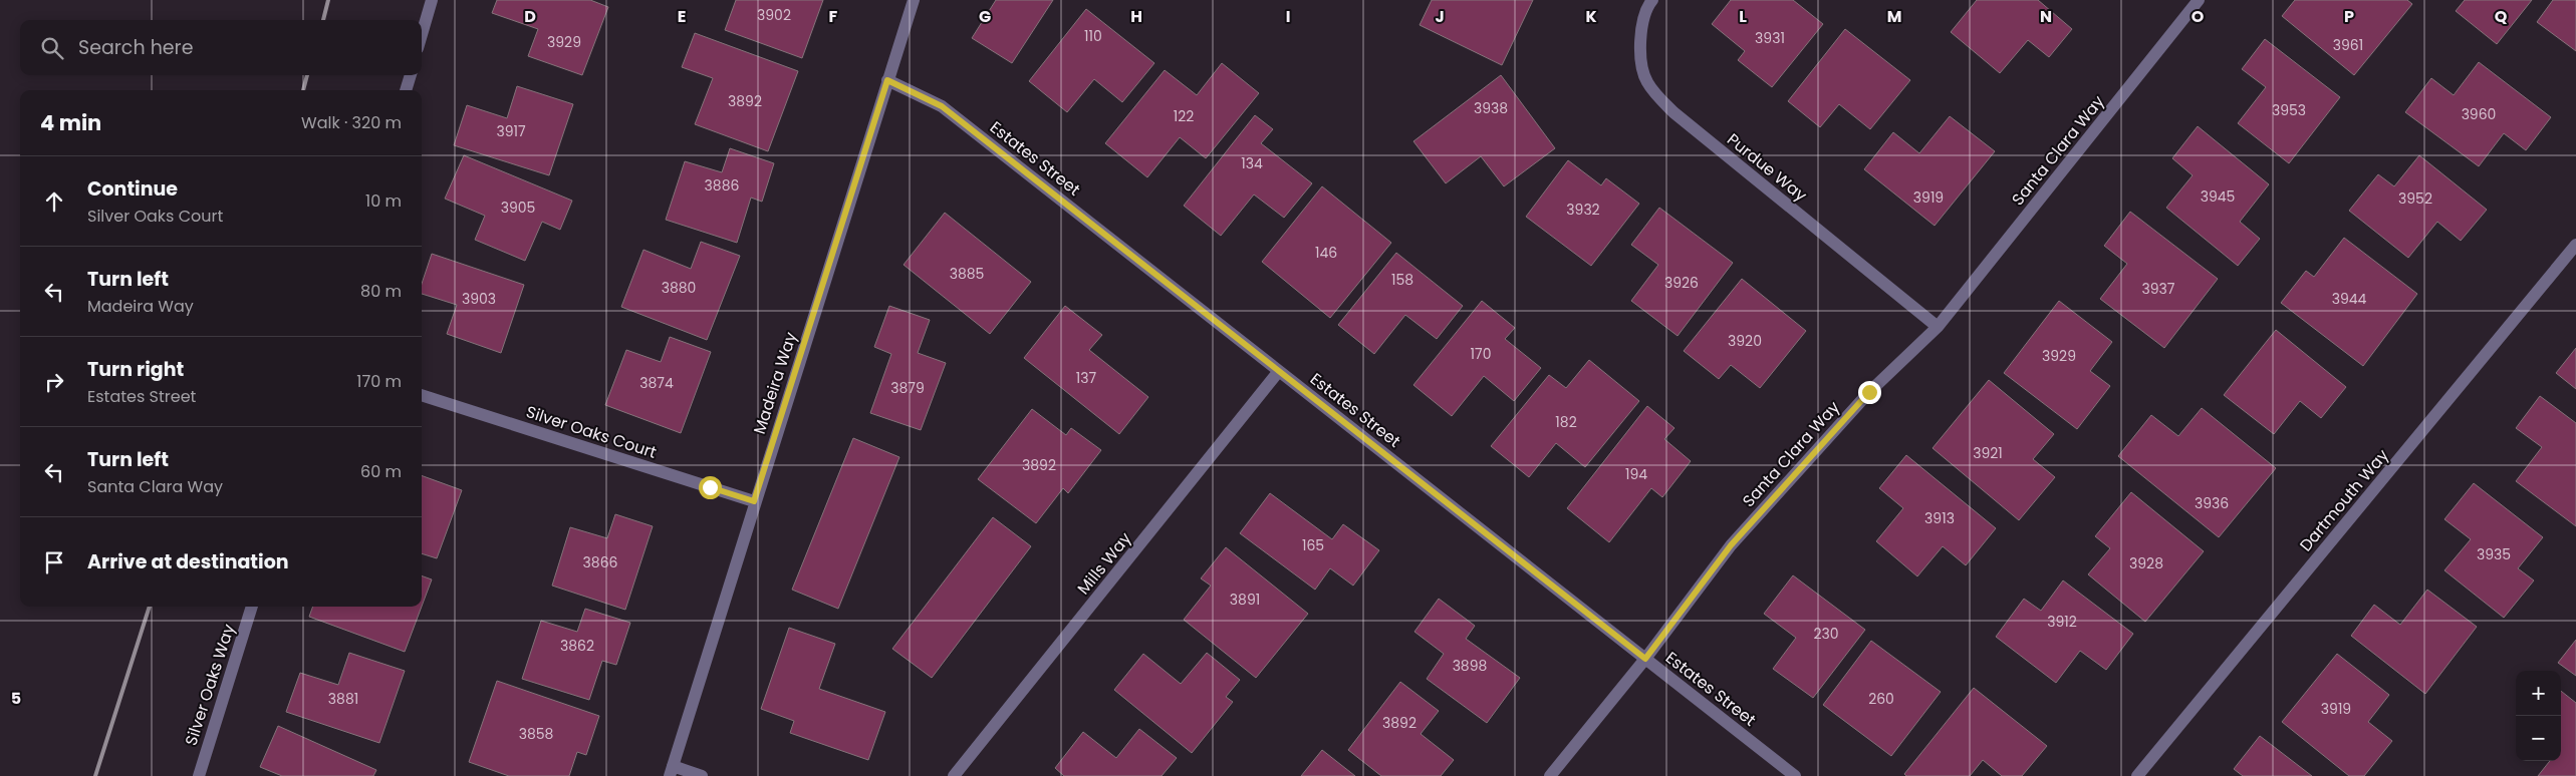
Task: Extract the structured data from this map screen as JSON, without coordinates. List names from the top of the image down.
{
  "streets": {
    "street": [
      "Santa Clara Way",
      "Estates Street",
      "Purdue Way",
      "Madeira Way",
      "Silver Oaks Court",
      "Dartmouth Way",
      "Mills Way",
      "Silver Oaks Way"
    ]
  },
  "crossings": [
    ["Santa Clara Way", "Estates Street"],
    ["Santa Clara Way", "Purdue Way"],
    ["Estates Street", "Madeira Way"],
    ["Estates Street", "Mills Way"],
    ["Madeira Way", "Silver Oaks Court"]
  ],
  "house_numbers": [
    "3902",
    "110",
    "3931",
    "3929",
    "3961",
    "3892",
    "3938",
    "3953",
    "3960",
    "122",
    "3917",
    "134",
    "3886",
    "3945",
    "3919",
    "3952",
    "3905",
    "3932",
    "146",
    "3885",
    "158",
    "3926",
    "3880",
    "3937",
    "3903",
    "3944",
    "3920",
    "170",
    "3929",
    "137",
    "3874",
    "3879",
    "182",
    "3921",
    "3892",
    "194",
    "3936",
    "3913",
    "165",
    "3935",
    "3866",
    "3928",
    "3891",
    "3912",
    "230",
    "3862",
    "3898",
    "3881",
    "260",
    "3919",
    "3892",
    "3858"
  ],
  "page": {
    "search": "Search here",
    "heading": ["4 min", "Walk · 320 m"],
    "list": [
      ["Continue", "Silver Oaks Court", "10 m"],
      ["Turn left", "Madeira Way", "80 m"],
      ["Turn right", "Estates Street", "170 m"],
      ["Turn left", "Santa Clara Way", "60 m"],
      "Arrive at destination"
    ],
    "map_buttons": ["+", "−"]
  },
  "grid": {
    "columns": [
      "D",
      "E",
      "F",
      "G",
      "H",
      "I",
      "J",
      "K",
      "L",
      "M",
      "N",
      "O",
      "P",
      "Q"
    ],
    "rows": ["5"]
  }
}
